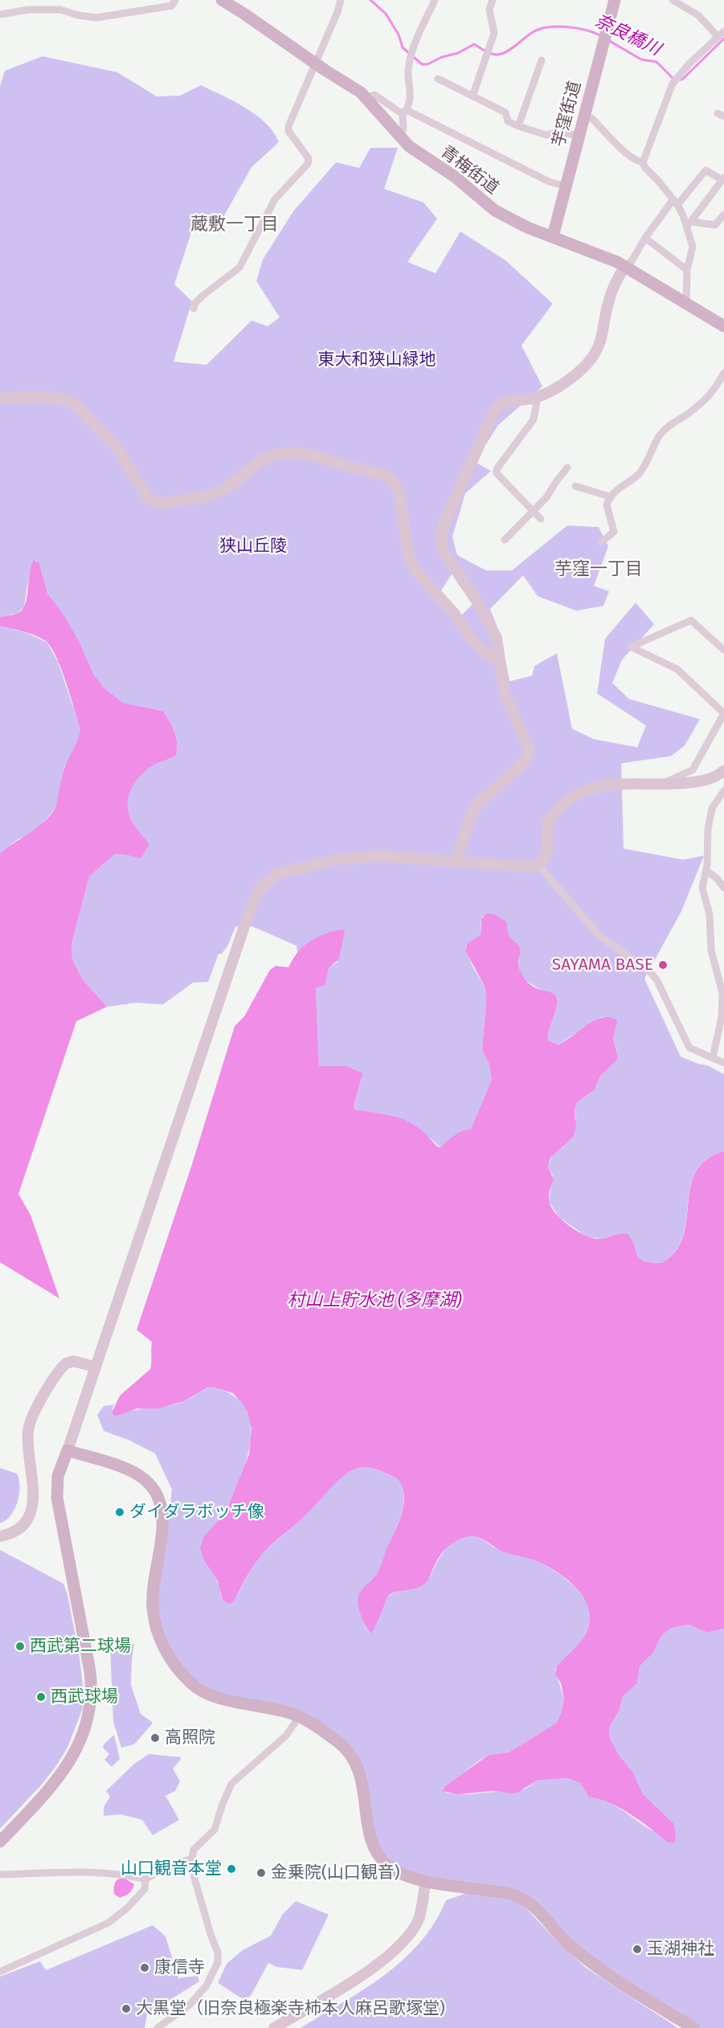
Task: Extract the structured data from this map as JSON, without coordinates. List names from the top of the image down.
{
  "streets": {
    "main road": ["芋窪街道", "青梅街道"]
  },
  "crossings": [
    ["芋窪街道", "青梅街道"]
  ],
  "districts": ["蔵敷一丁目", "芋窪一丁目"],
  "water": ["奈良橋川", "村山上貯水池 (多摩湖)"],
  "parks": ["東大和狭山緑地", "狭山丘陵"],
  "places": [
    "SAYAMA BASE",
    "ダイダラボッチ像",
    "西武第二球場",
    "西武球場",
    "高照院",
    "山口観音本堂",
    "金乗院(山口観音)",
    "玉湖神社",
    "康信寺",
    "大黒堂（旧奈良極楽寺柿本人麻呂歌塚堂)"
  ]
}
